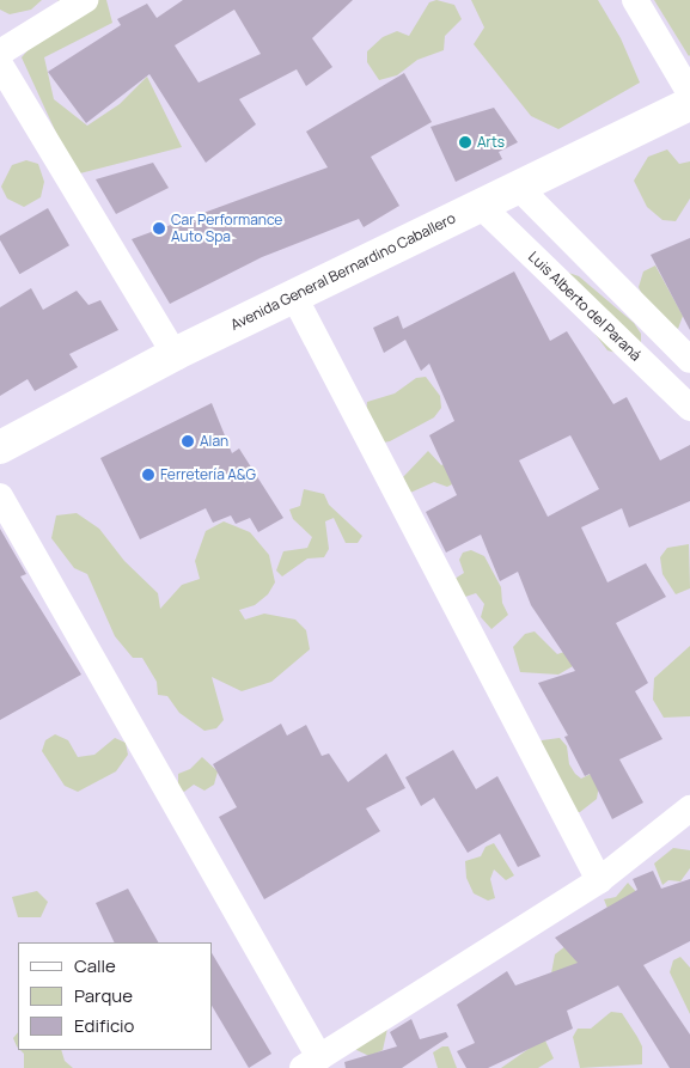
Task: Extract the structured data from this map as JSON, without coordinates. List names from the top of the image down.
{
  "streets": {
    "main road": ["Avenida General Bernardino Caballero"],
    "street": ["Luis Alberto del Paraná"]
  },
  "crossings": [
    ["Avenida General Bernardino Caballero", "Luis Alberto del Paraná"]
  ],
  "places": [
    "Arts",
    "Car Performance Auto Spa",
    "Alan",
    "Ferretería A&G"
  ],
  "legend": ["Calle", "Parque", "Edificio"]
}
